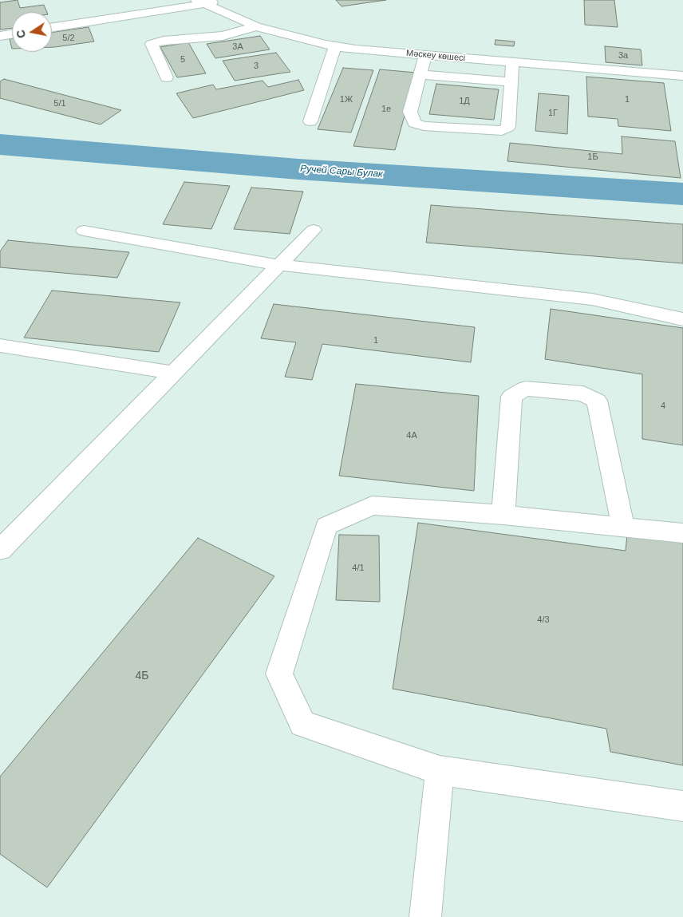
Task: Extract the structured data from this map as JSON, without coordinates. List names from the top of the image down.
{
  "streets": {
    "street": ["Мәскеу көшесі"]
  },
  "water": ["Ручей Сары Булак"],
  "house_numbers": [
    "5/2",
    "3А",
    "3а",
    "5",
    "3",
    "1Ж",
    "1",
    "1Д",
    "5/1",
    "1е",
    "1Г",
    "1Б",
    "1",
    "4",
    "4А",
    "4/1",
    "4/3",
    "4Б"
  ],
  "north": "left"
}
